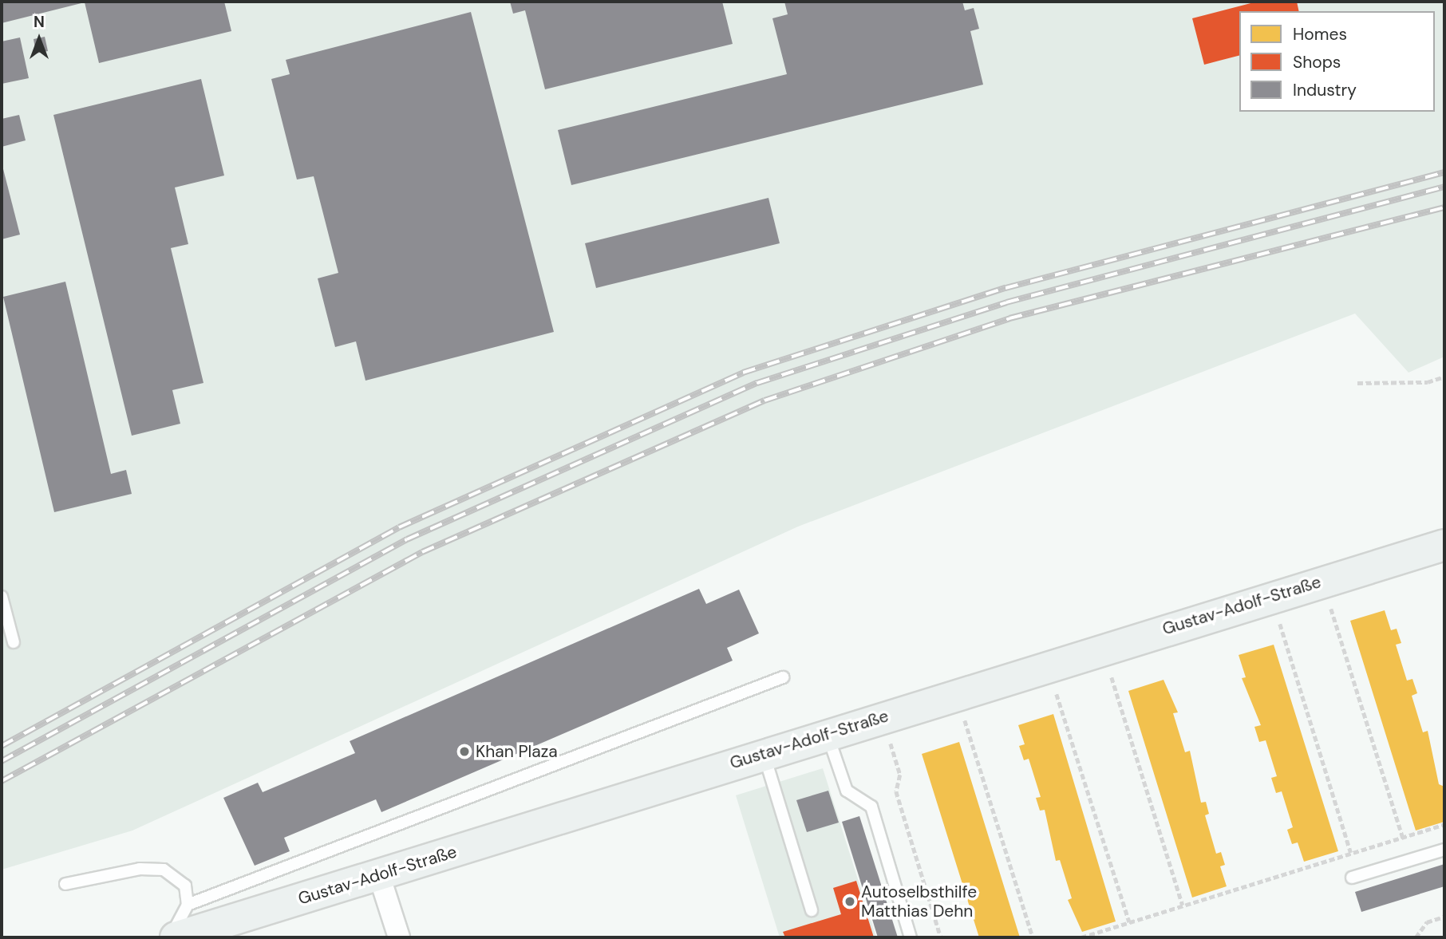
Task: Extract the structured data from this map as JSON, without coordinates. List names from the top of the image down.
{
  "streets": {
    "street": ["Gustav-Adolf-Straße"]
  },
  "places": ["Khan Plaza", "Autoselbsthilfe Matthias Dehn"],
  "legend": ["Homes", "Shops", "Industry"],
  "north": "top"
}
